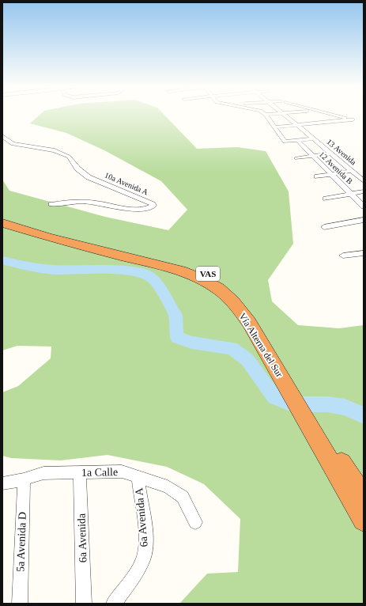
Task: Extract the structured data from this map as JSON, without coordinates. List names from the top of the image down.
{
  "streets": {
    "highway": ["VAS", "Vía Alterna del Sur"],
    "street": [
      "13 Avenida",
      "12 Avenida B",
      "10a Avenida A",
      "1a Calle",
      "6a Avenida A",
      "6a Avenida",
      "5a Avenida D"
    ]
  },
  "crossings": [
    ["1a Calle", "6a Avenida A"],
    ["1a Calle", "6a Avenida"],
    ["1a Calle", "5a Avenida D"]
  ]
}
